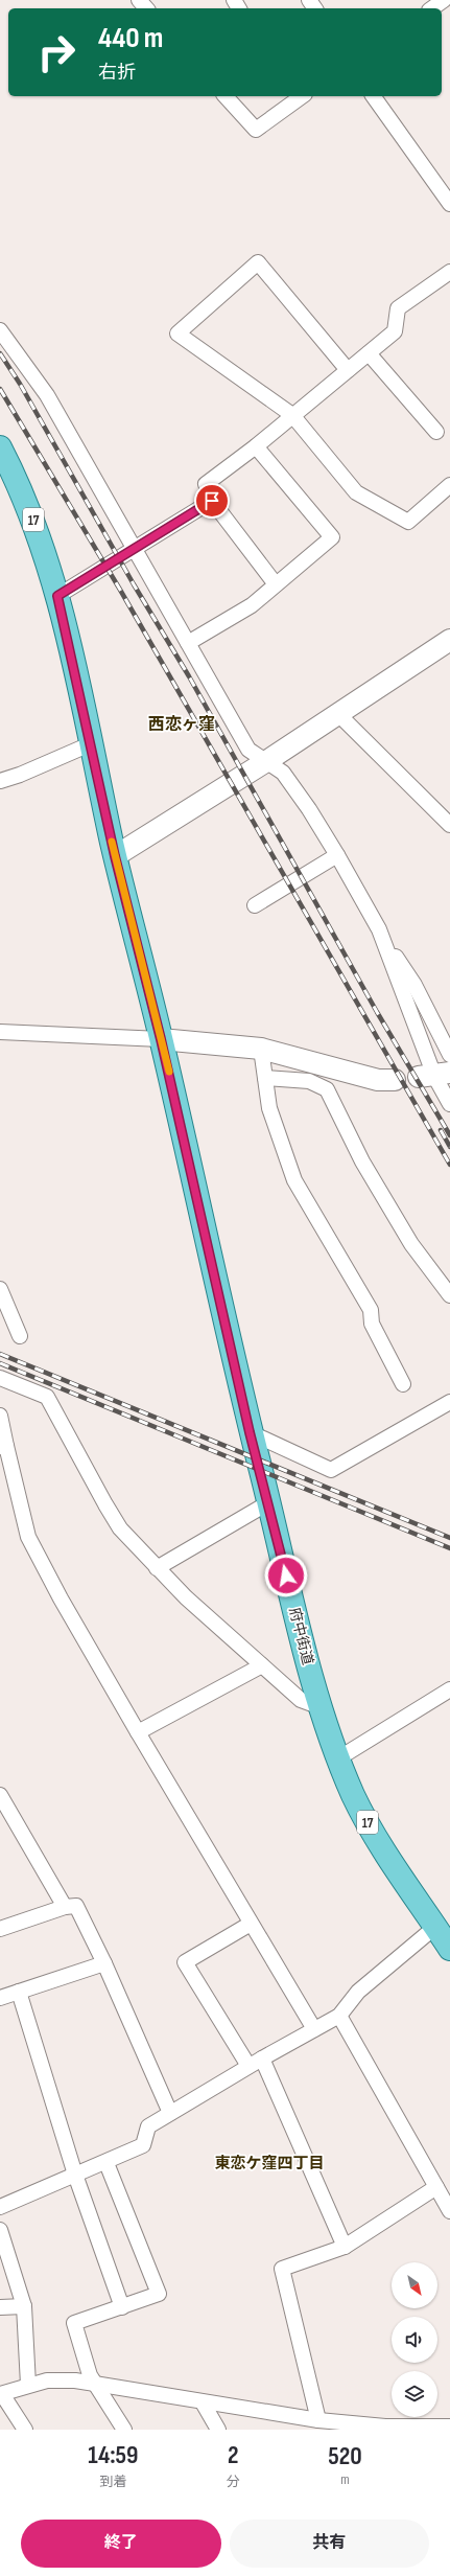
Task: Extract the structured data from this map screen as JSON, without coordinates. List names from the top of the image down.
{
  "streets": {
    "main road": ["17", "府中街道"]
  },
  "districts": ["西恋ヶ窪", "東恋ケ窪四丁目"],
  "north": "bottom right",
  "page": {
    "turn": ["440 m", "右折"],
    "eta": [
      "14:59",
      "到着",
      "2",
      "分",
      "520",
      "m"
    ],
    "buttons": ["終了", "共有"]
  }
}
